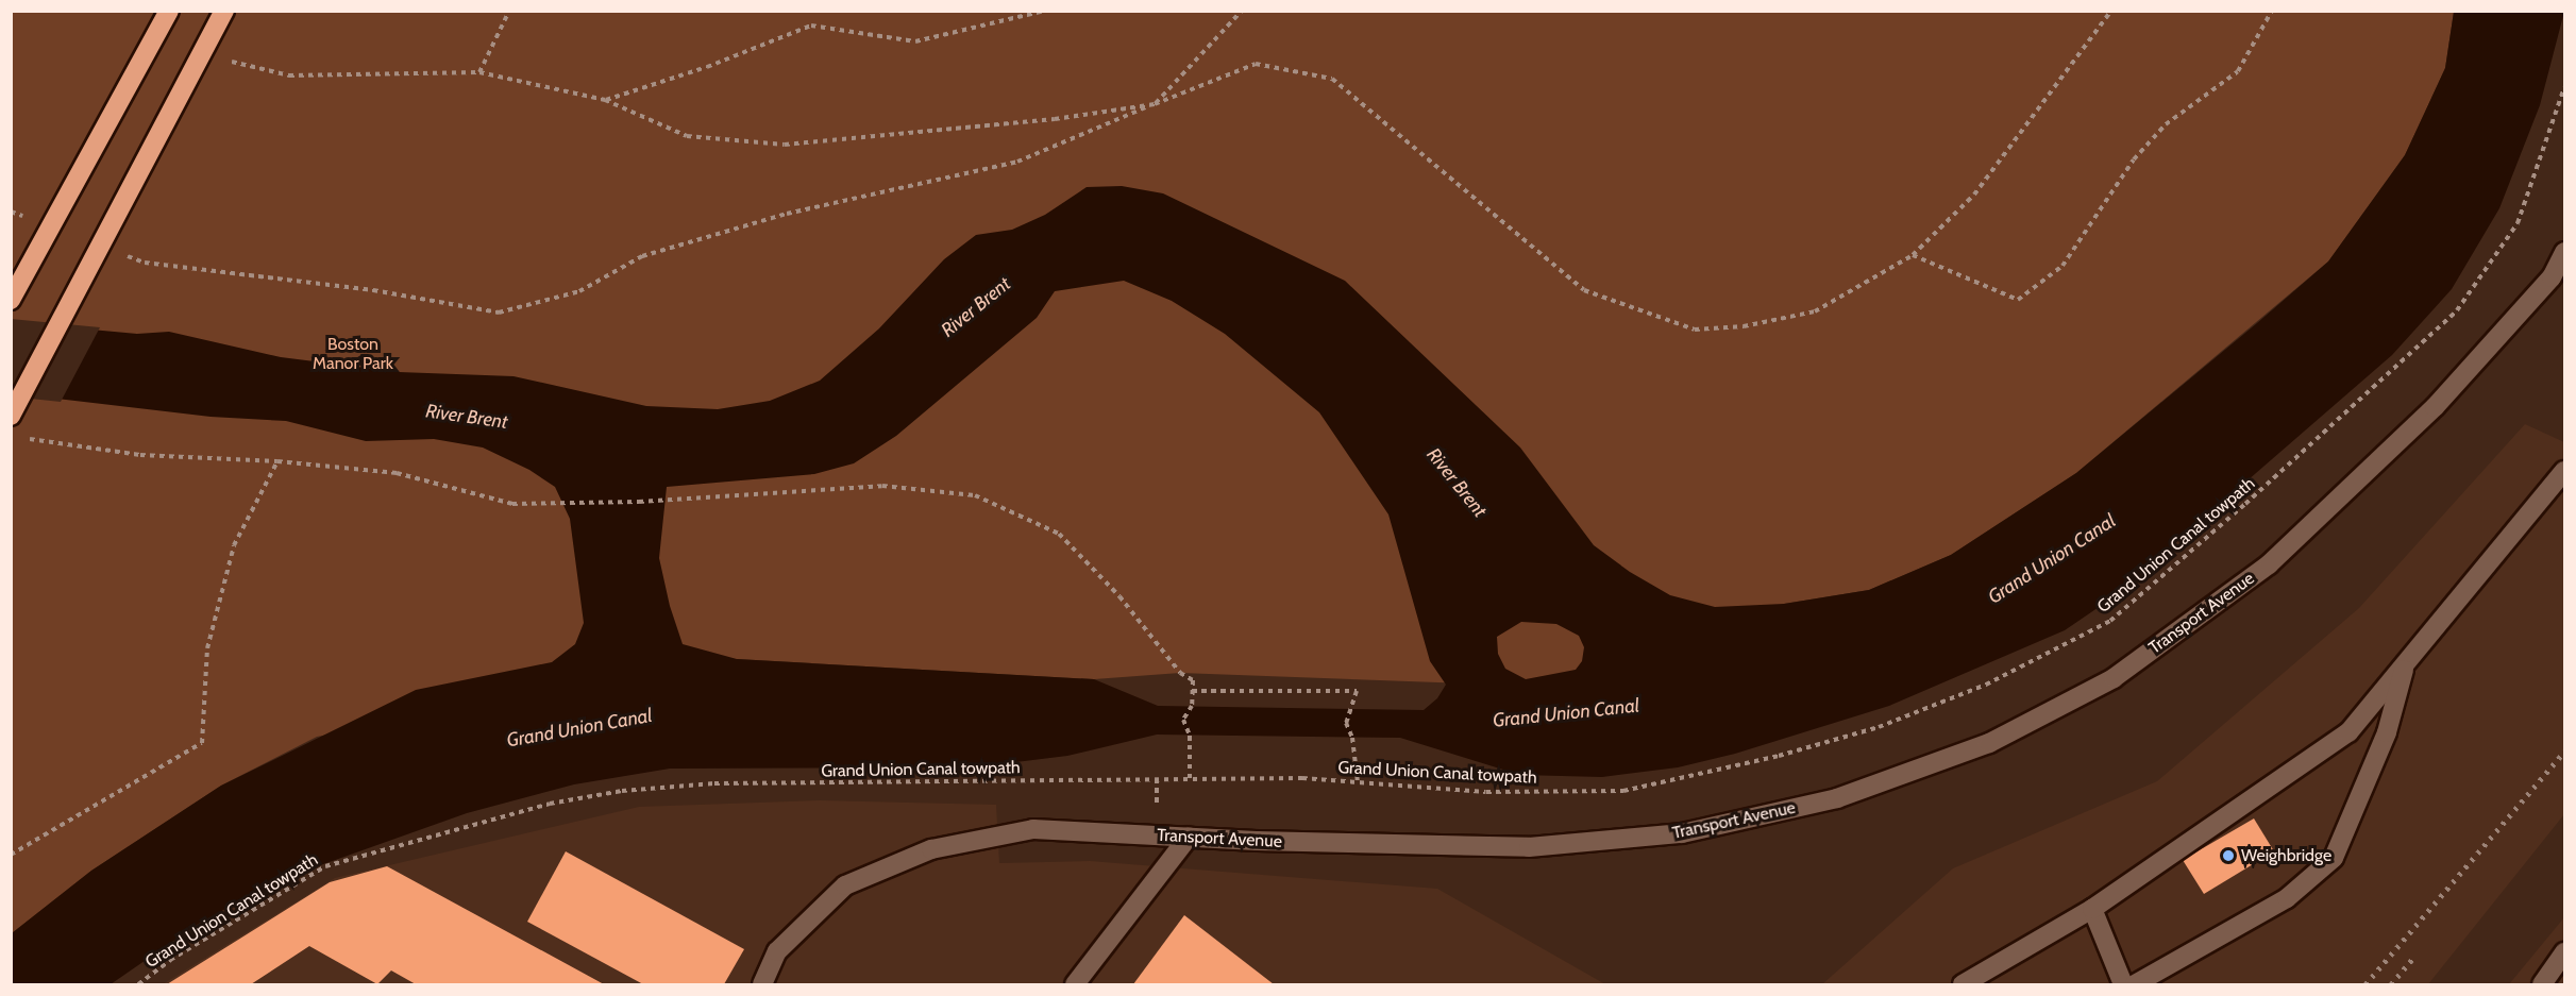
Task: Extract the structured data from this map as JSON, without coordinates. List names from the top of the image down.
{
  "streets": {
    "lane": ["Transport Avenue"],
    "path": ["Grand Union Canal towpath"]
  },
  "water": ["River Brent", "Grand Union Canal"],
  "parks": ["Boston Manor Park"],
  "places": ["Weighbridge"]
}
